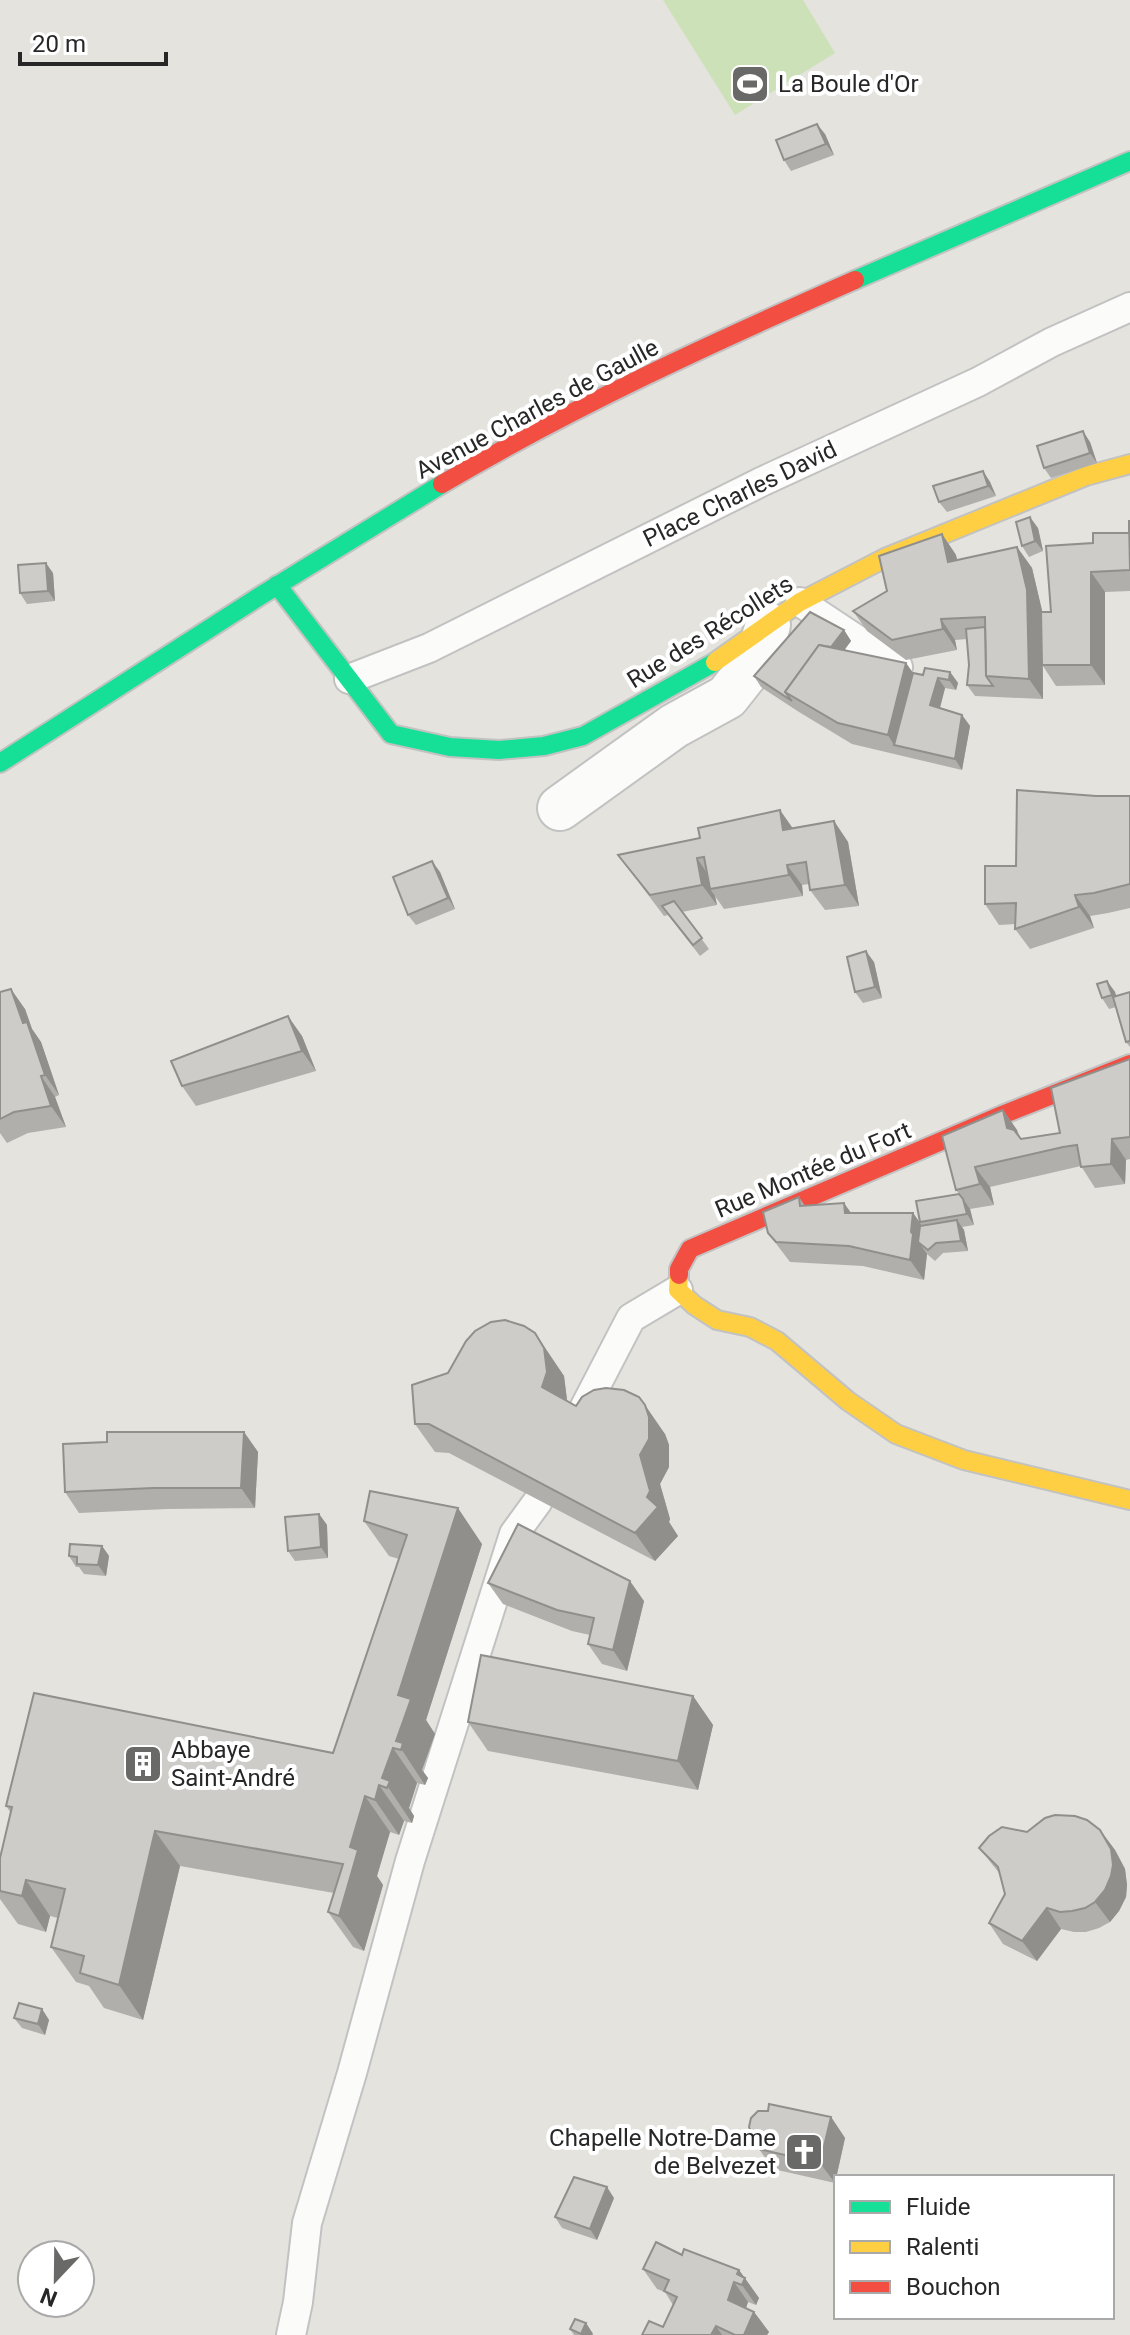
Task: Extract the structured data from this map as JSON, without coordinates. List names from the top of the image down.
{
  "streets": {
    "street": ["Avenue Charles de Gaulle", "Rue des Récollets", "Rue Montée du Fort"],
    "lane": ["Place Charles David"]
  },
  "crossings": [
    ["Avenue Charles de Gaulle", "Rue des Récollets"],
    ["Place Charles David", "Rue des Récollets"]
  ],
  "places": {
    "sports": ["La Boule d'Or"],
    "building": ["Abbaye Saint-André"],
    "church": ["Chapelle Notre-Dame de Belvezet"]
  },
  "legend": ["Fluide", "Ralenti", "Bouchon"],
  "scale_bar": "20 m",
  "north": "bottom"
}
